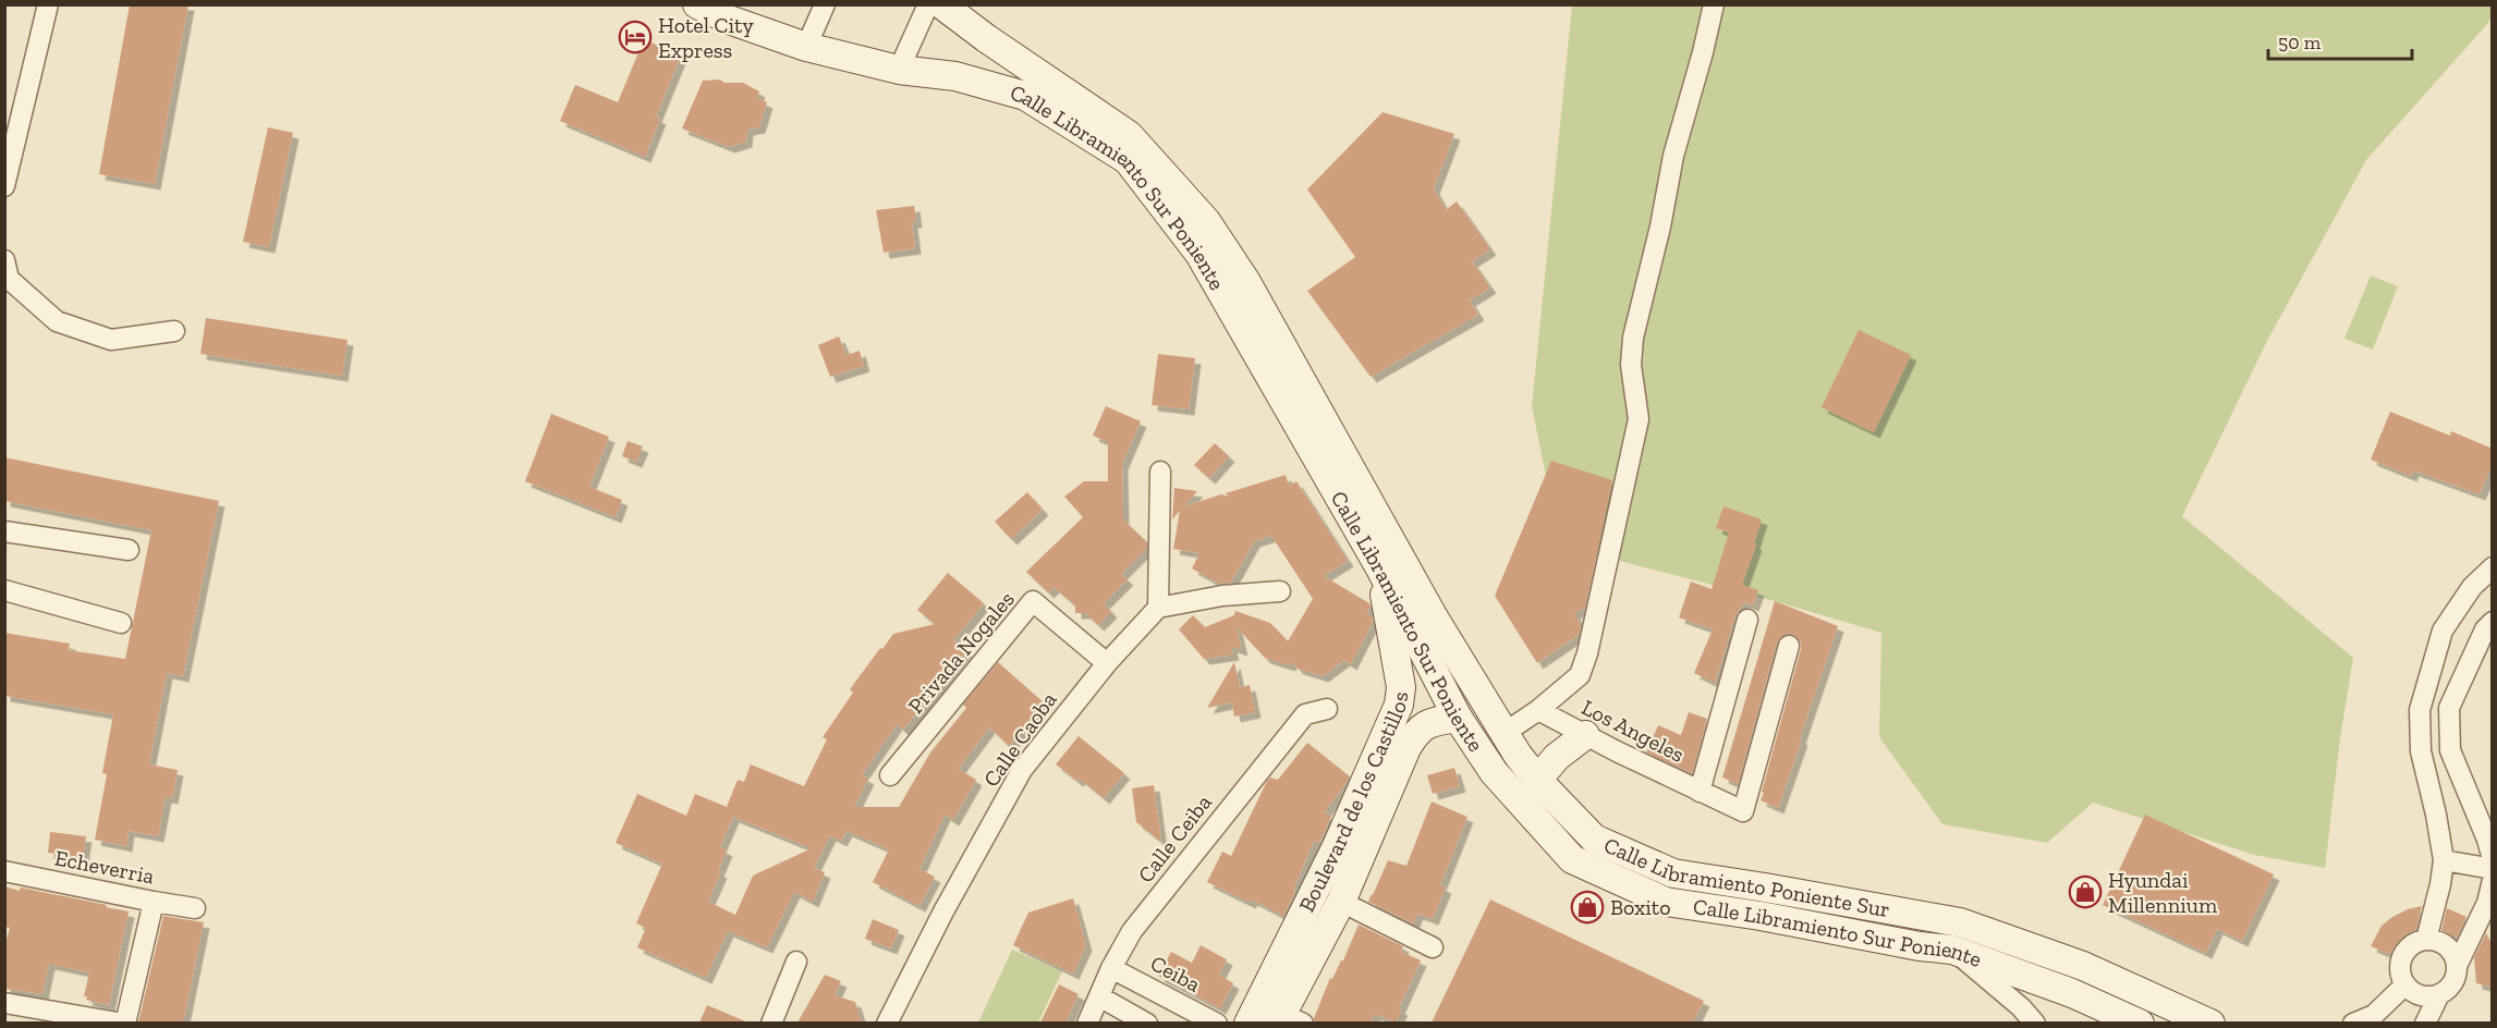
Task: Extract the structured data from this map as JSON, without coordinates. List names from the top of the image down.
{
  "streets": {
    "main road": ["Calle Libramiento Sur Poniente", "Boulevard de los Castillos", "Calle Libramiento Poniente Sur"],
    "street": [
      "Privada Nogales",
      "Los Angeles",
      "Calle Caoba",
      "Calle Ceiba",
      "Echeverria",
      "Ceiba"
    ]
  },
  "crossings": [
    ["Calle Libramiento Sur Poniente", "Boulevard de los Castillos"],
    ["Privada Nogales", "Calle Caoba"],
    ["Calle Ceiba", "Ceiba"]
  ],
  "places": {
    "hotel": ["Hotel City Express"],
    "shop": ["Hyundai Millennium", "Boxito"]
  },
  "scale_bar": "50 m"
}
